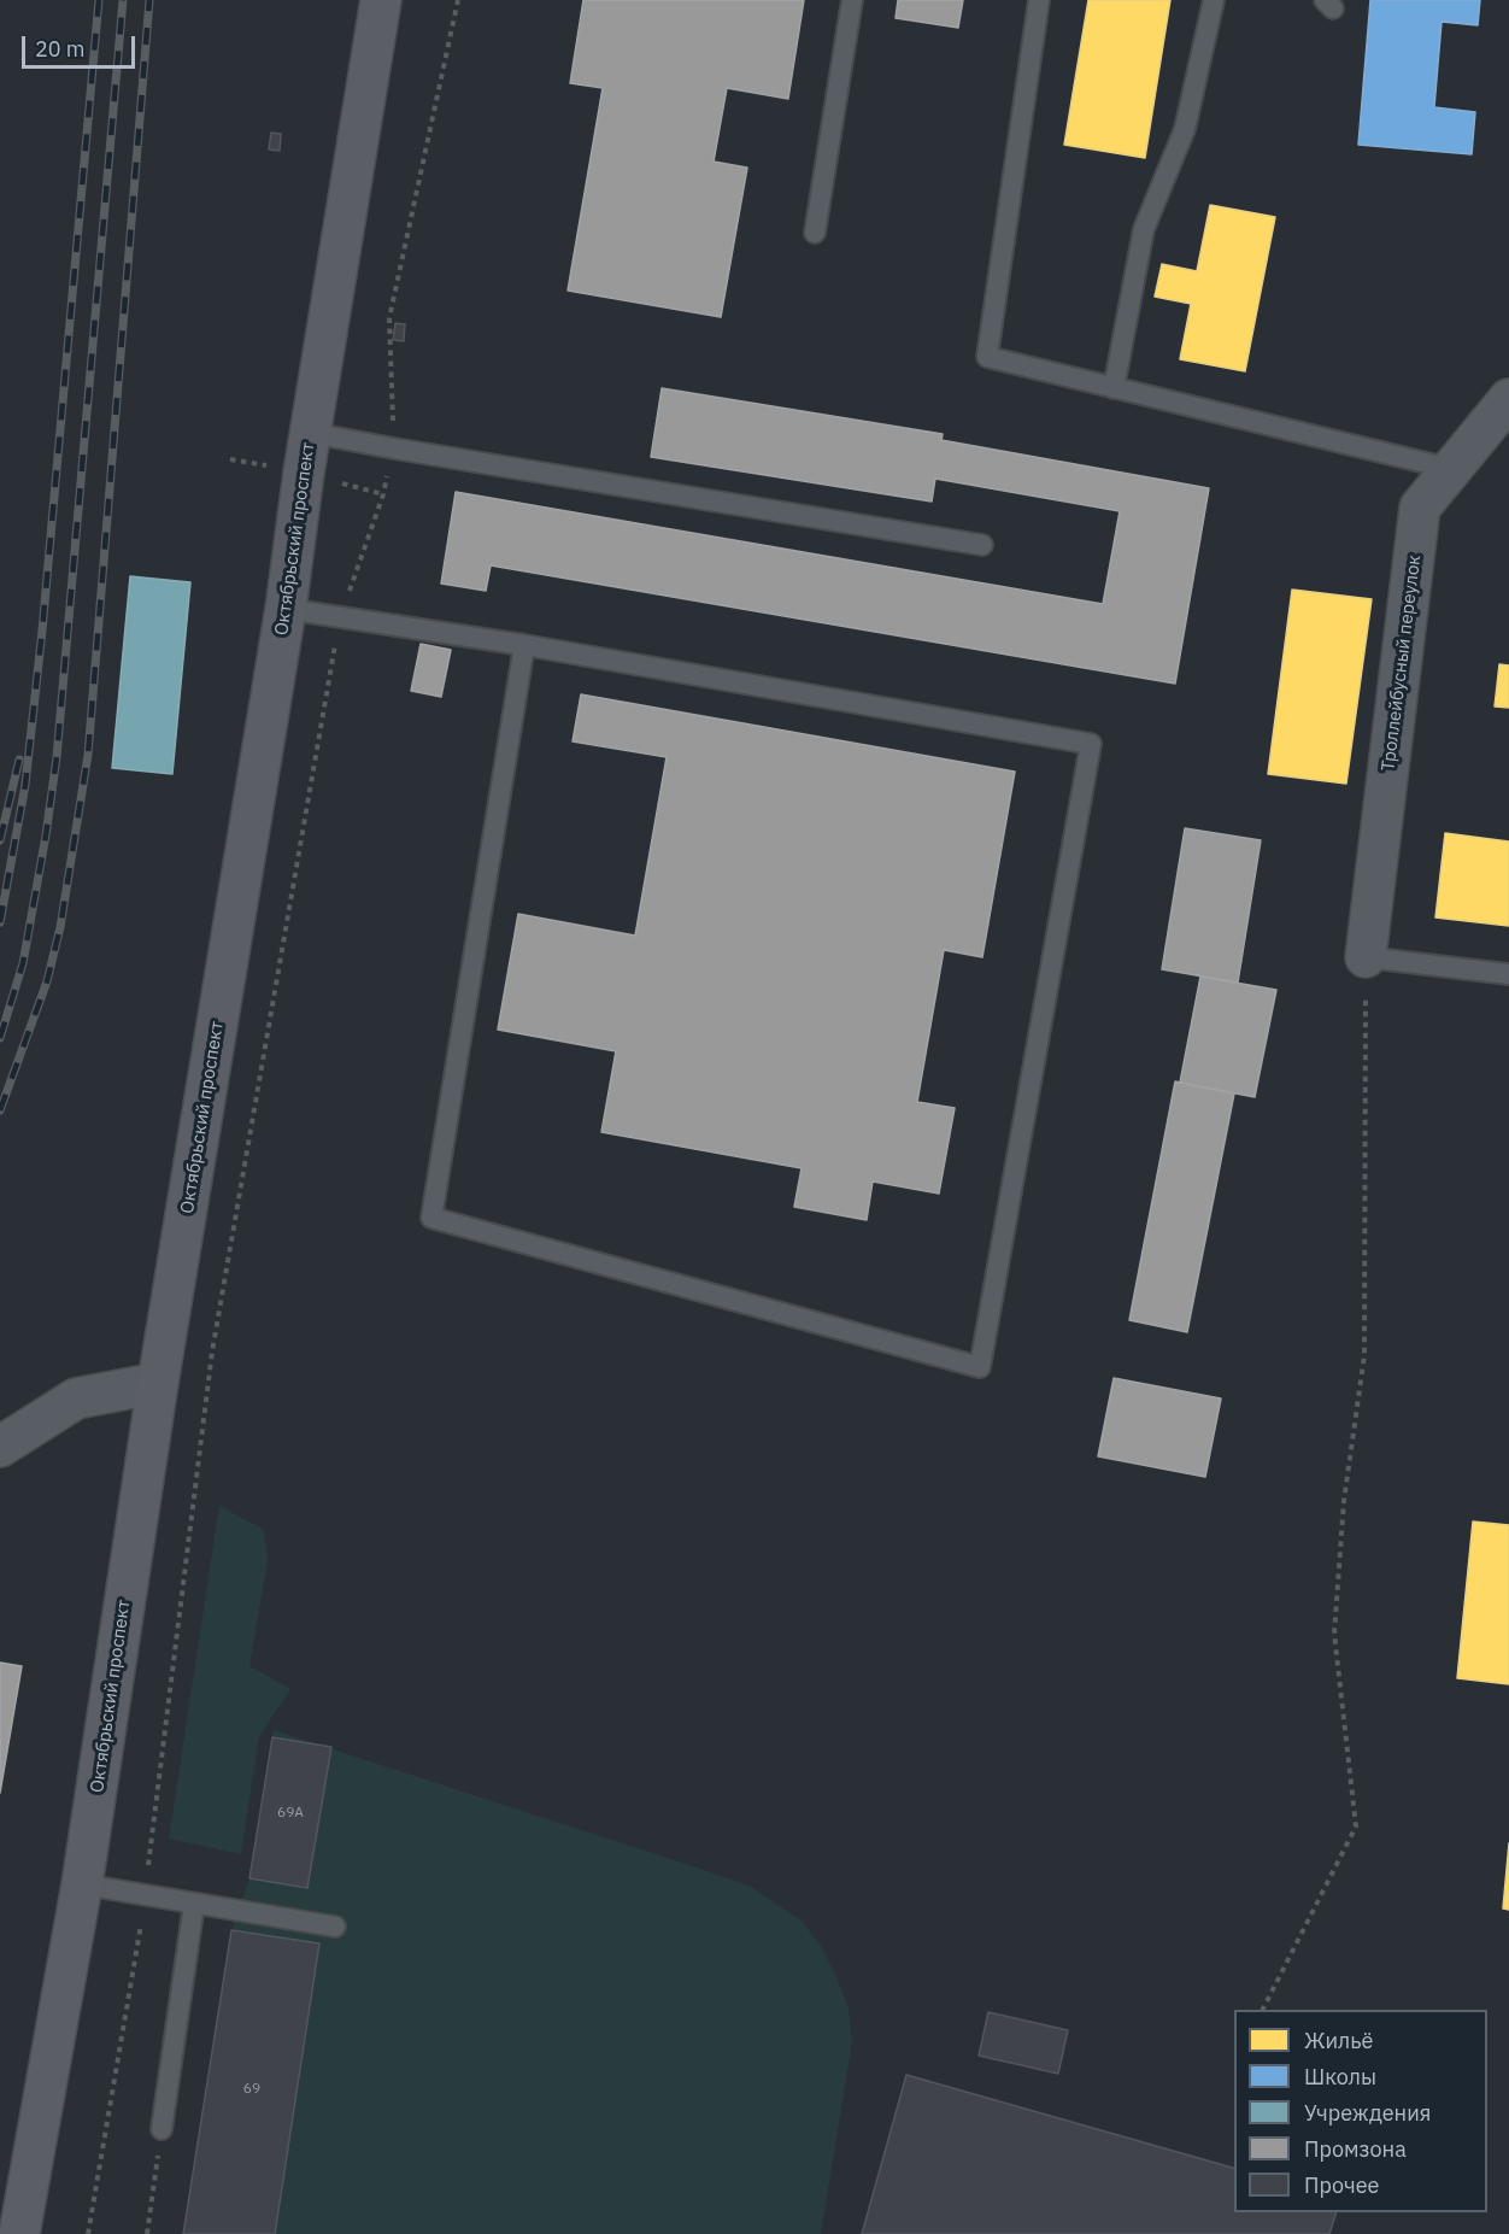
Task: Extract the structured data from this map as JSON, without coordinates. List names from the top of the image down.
{
  "streets": {
    "main road": ["Октябрьский проспект"],
    "street": ["Троллейбусный переулок"]
  },
  "house_numbers": ["69А", "69"],
  "legend": [
    "Жильё",
    "Школы",
    "Учреждения",
    "Промзона",
    "Прочее"
  ],
  "scale_bar": "20 m"
}
